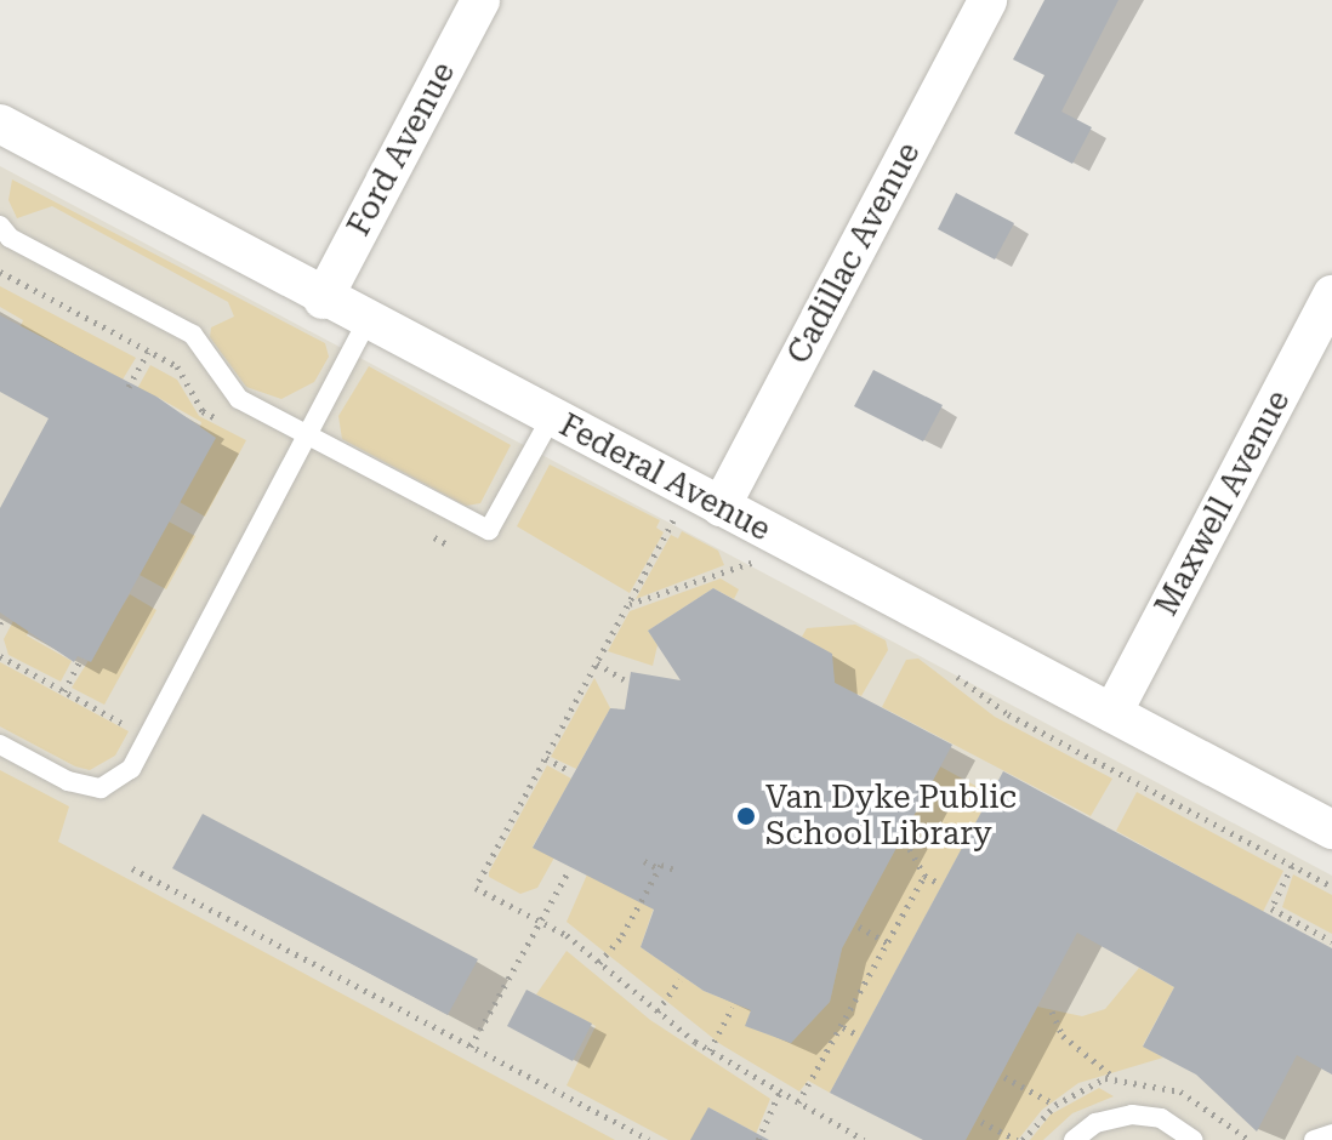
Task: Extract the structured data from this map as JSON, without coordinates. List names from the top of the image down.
{
  "streets": {
    "street": [
      "Ford Avenue",
      "Cadillac Avenue",
      "Federal Avenue",
      "Maxwell Avenue"
    ]
  },
  "crossings": [
    ["Ford Avenue", "Federal Avenue"],
    ["Cadillac Avenue", "Federal Avenue"],
    ["Federal Avenue", "Maxwell Avenue"]
  ],
  "places": ["Van Dyke Public School Library"]
}
